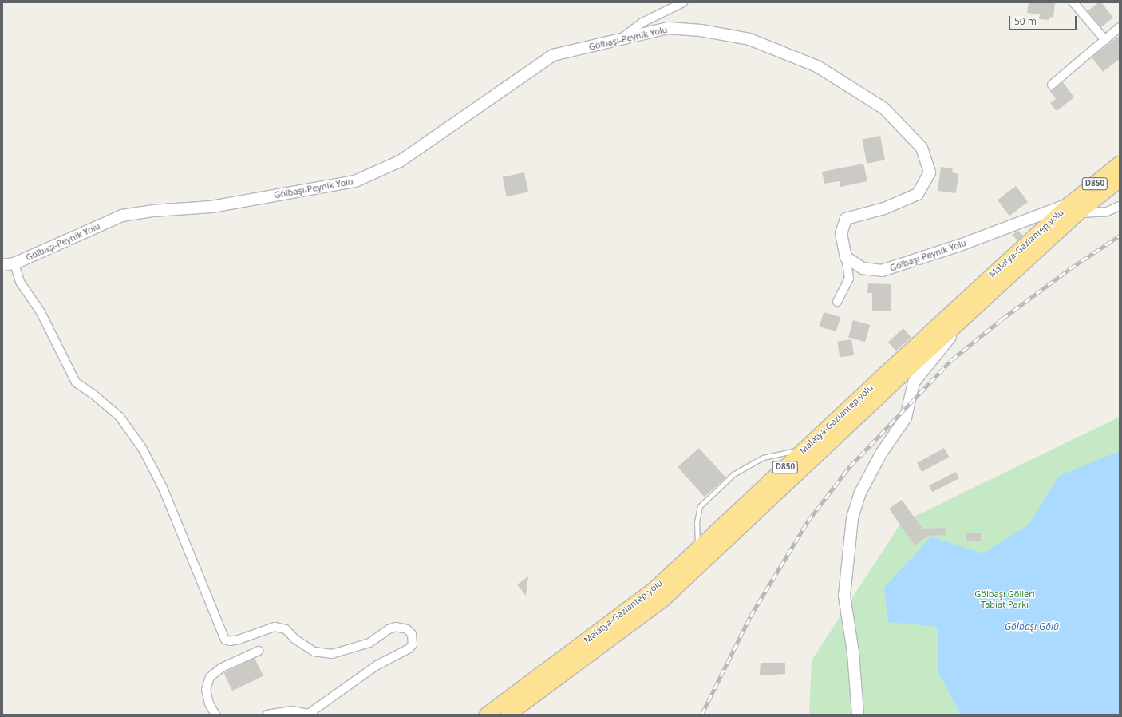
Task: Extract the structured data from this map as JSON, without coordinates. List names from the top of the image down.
{
  "streets": {
    "highway": ["D850", "Malatya-Gaziantep yolu"],
    "street": ["Gölbaşı-Peynik Yolu"]
  },
  "crossings": [
    ["Gölbaşı-Peynik Yolu", "Malatya-Gaziantep yolu"]
  ],
  "water": ["Gölbaşı Gölü"],
  "parks": ["Gölbaşı Gölleri Tabiat Parkı"],
  "scale_bar": "50 m"
}
